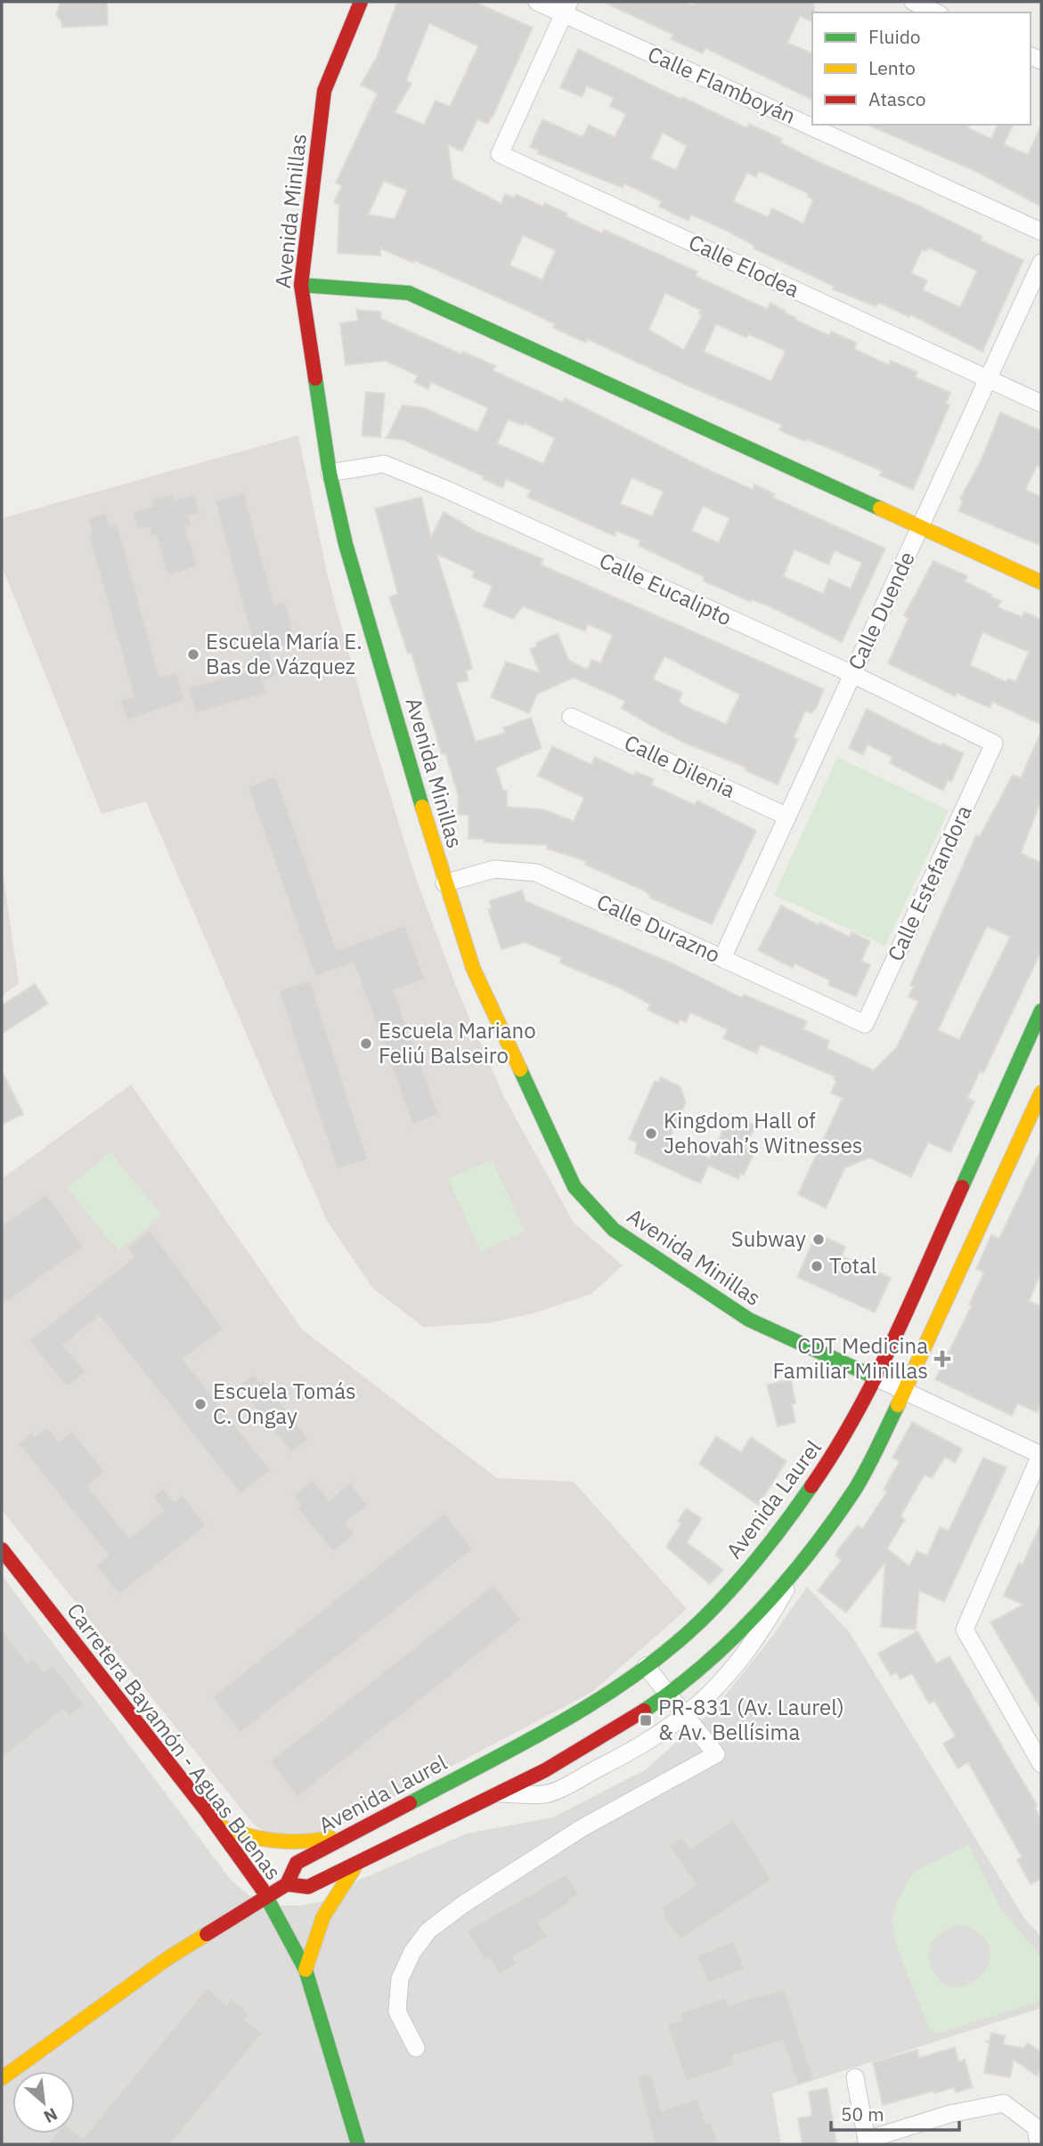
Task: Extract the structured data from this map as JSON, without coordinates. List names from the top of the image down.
{
  "streets": {
    "main road": ["Avenida Minillas", "Avenida Laurel", "Carretera Bayamón - Aguas Buenas"],
    "street": [
      "Calle Flamboyán",
      "Calle Elodea",
      "Calle Eucalipto",
      "Calle Duende",
      "Calle Dilenia",
      "Calle Estefandora",
      "Calle Durazno"
    ]
  },
  "crossings": [
    ["Calle Flamboyán", "Calle Elodea"],
    ["Avenida Minillas", "Calle Eucalipto"],
    ["Avenida Minillas", "Calle Durazno"],
    ["Avenida Minillas", "Avenida Laurel"],
    ["Calle Elodea", "Calle Duende"],
    ["Calle Eucalipto", "Calle Duende"],
    ["Calle Eucalipto", "Calle Estefandora"],
    ["Calle Duende", "Calle Dilenia"],
    ["Calle Duende", "Calle Durazno"],
    ["Calle Estefandora", "Calle Durazno"],
    ["Avenida Laurel", "Carretera Bayamón - Aguas Buenas"]
  ],
  "places": {
    "other": [
      "Escuela María E. Bas de Vázquez",
      "Escuela Mariano Feliú Balseiro",
      "Kingdom Hall of Jehovah’s Witnesses",
      "Subway",
      "Total",
      "Escuela Tomás C. Ongay"
    ],
    "health": ["CDT Medicina Familiar Minillas"],
    "transit": ["PR-831 (Av. Laurel) & Av. Bellísima"]
  },
  "legend": ["Fluido", "Lento", "Atasco"],
  "scale_bar": "50 m",
  "north": "bottom right"
}
